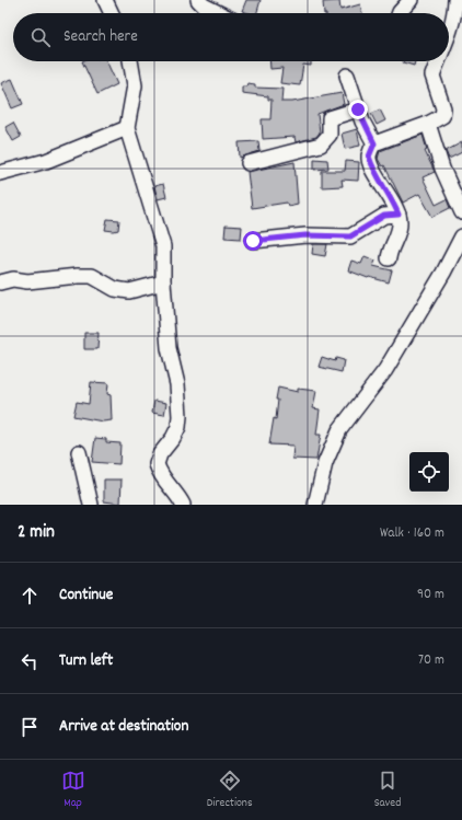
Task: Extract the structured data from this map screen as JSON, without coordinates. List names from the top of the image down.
{
  "page": {
    "search": "Search here",
    "heading": ["2 min", "Walk · 160 m"],
    "list": [
      ["Continue", "90 m"],
      ["Turn left", "70 m"],
      "Arrive at destination"
    ],
    "nav": ["Map", "Directions", "Saved"]
  }
}
